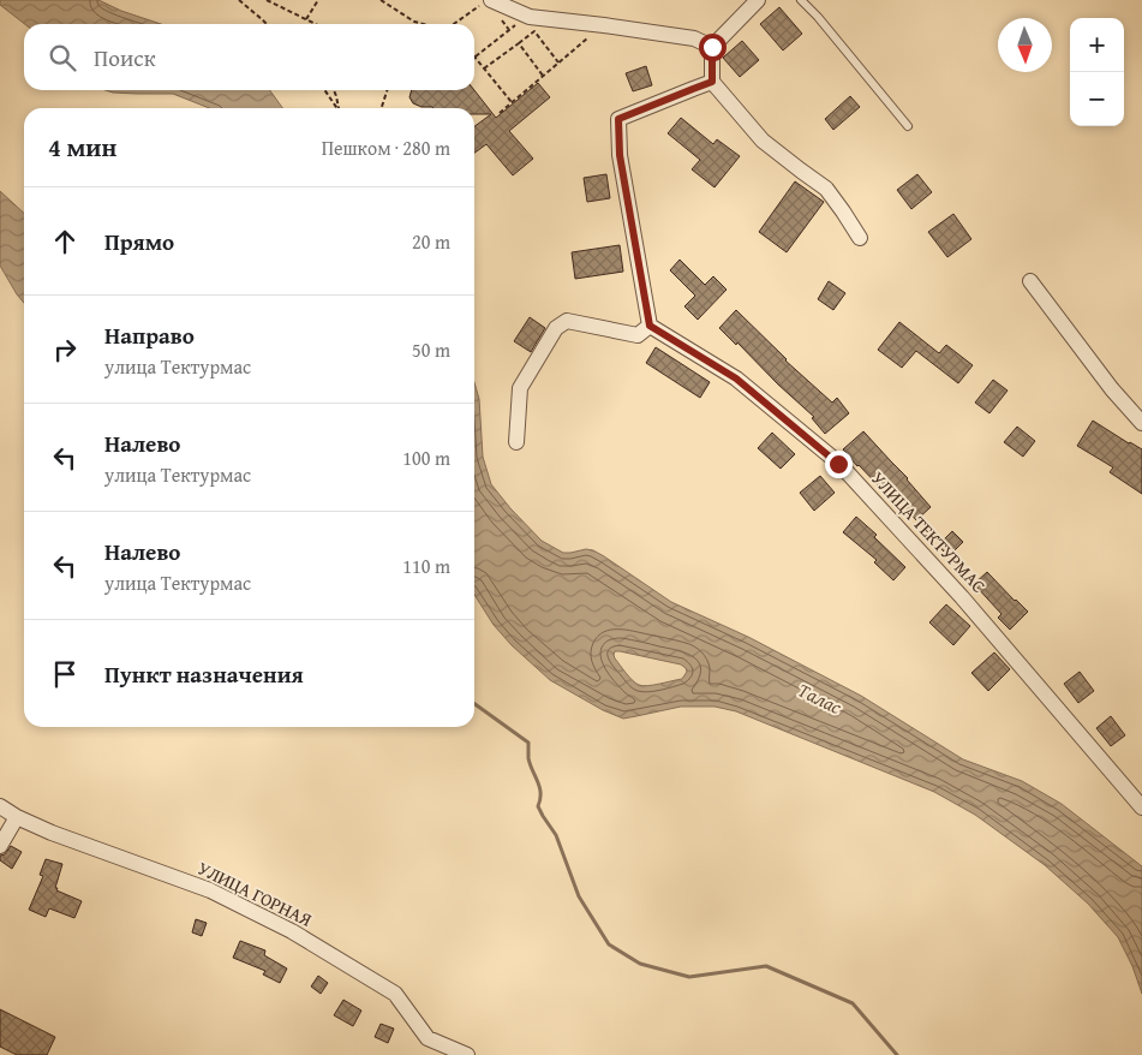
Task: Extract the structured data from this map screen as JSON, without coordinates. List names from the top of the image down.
{
  "streets": {
    "street": ["УЛИЦА ТЕКТУРМАС", "УЛИЦА ГОРНАЯ"]
  },
  "water": ["Талас"],
  "north": "bottom",
  "page": {
    "map_buttons": ["+", "−"],
    "search": "Поиск",
    "heading": ["4 мин", "Пешком · 280 m"],
    "list": [
      ["Прямо", "20 m"],
      ["Направо", "улица Тектурмас", "50 m"],
      ["Налево", "улица Тектурмас", "100 m"],
      ["Налево", "улица Тектурмас", "110 m"],
      "Пункт назначения"
    ]
  }
}
